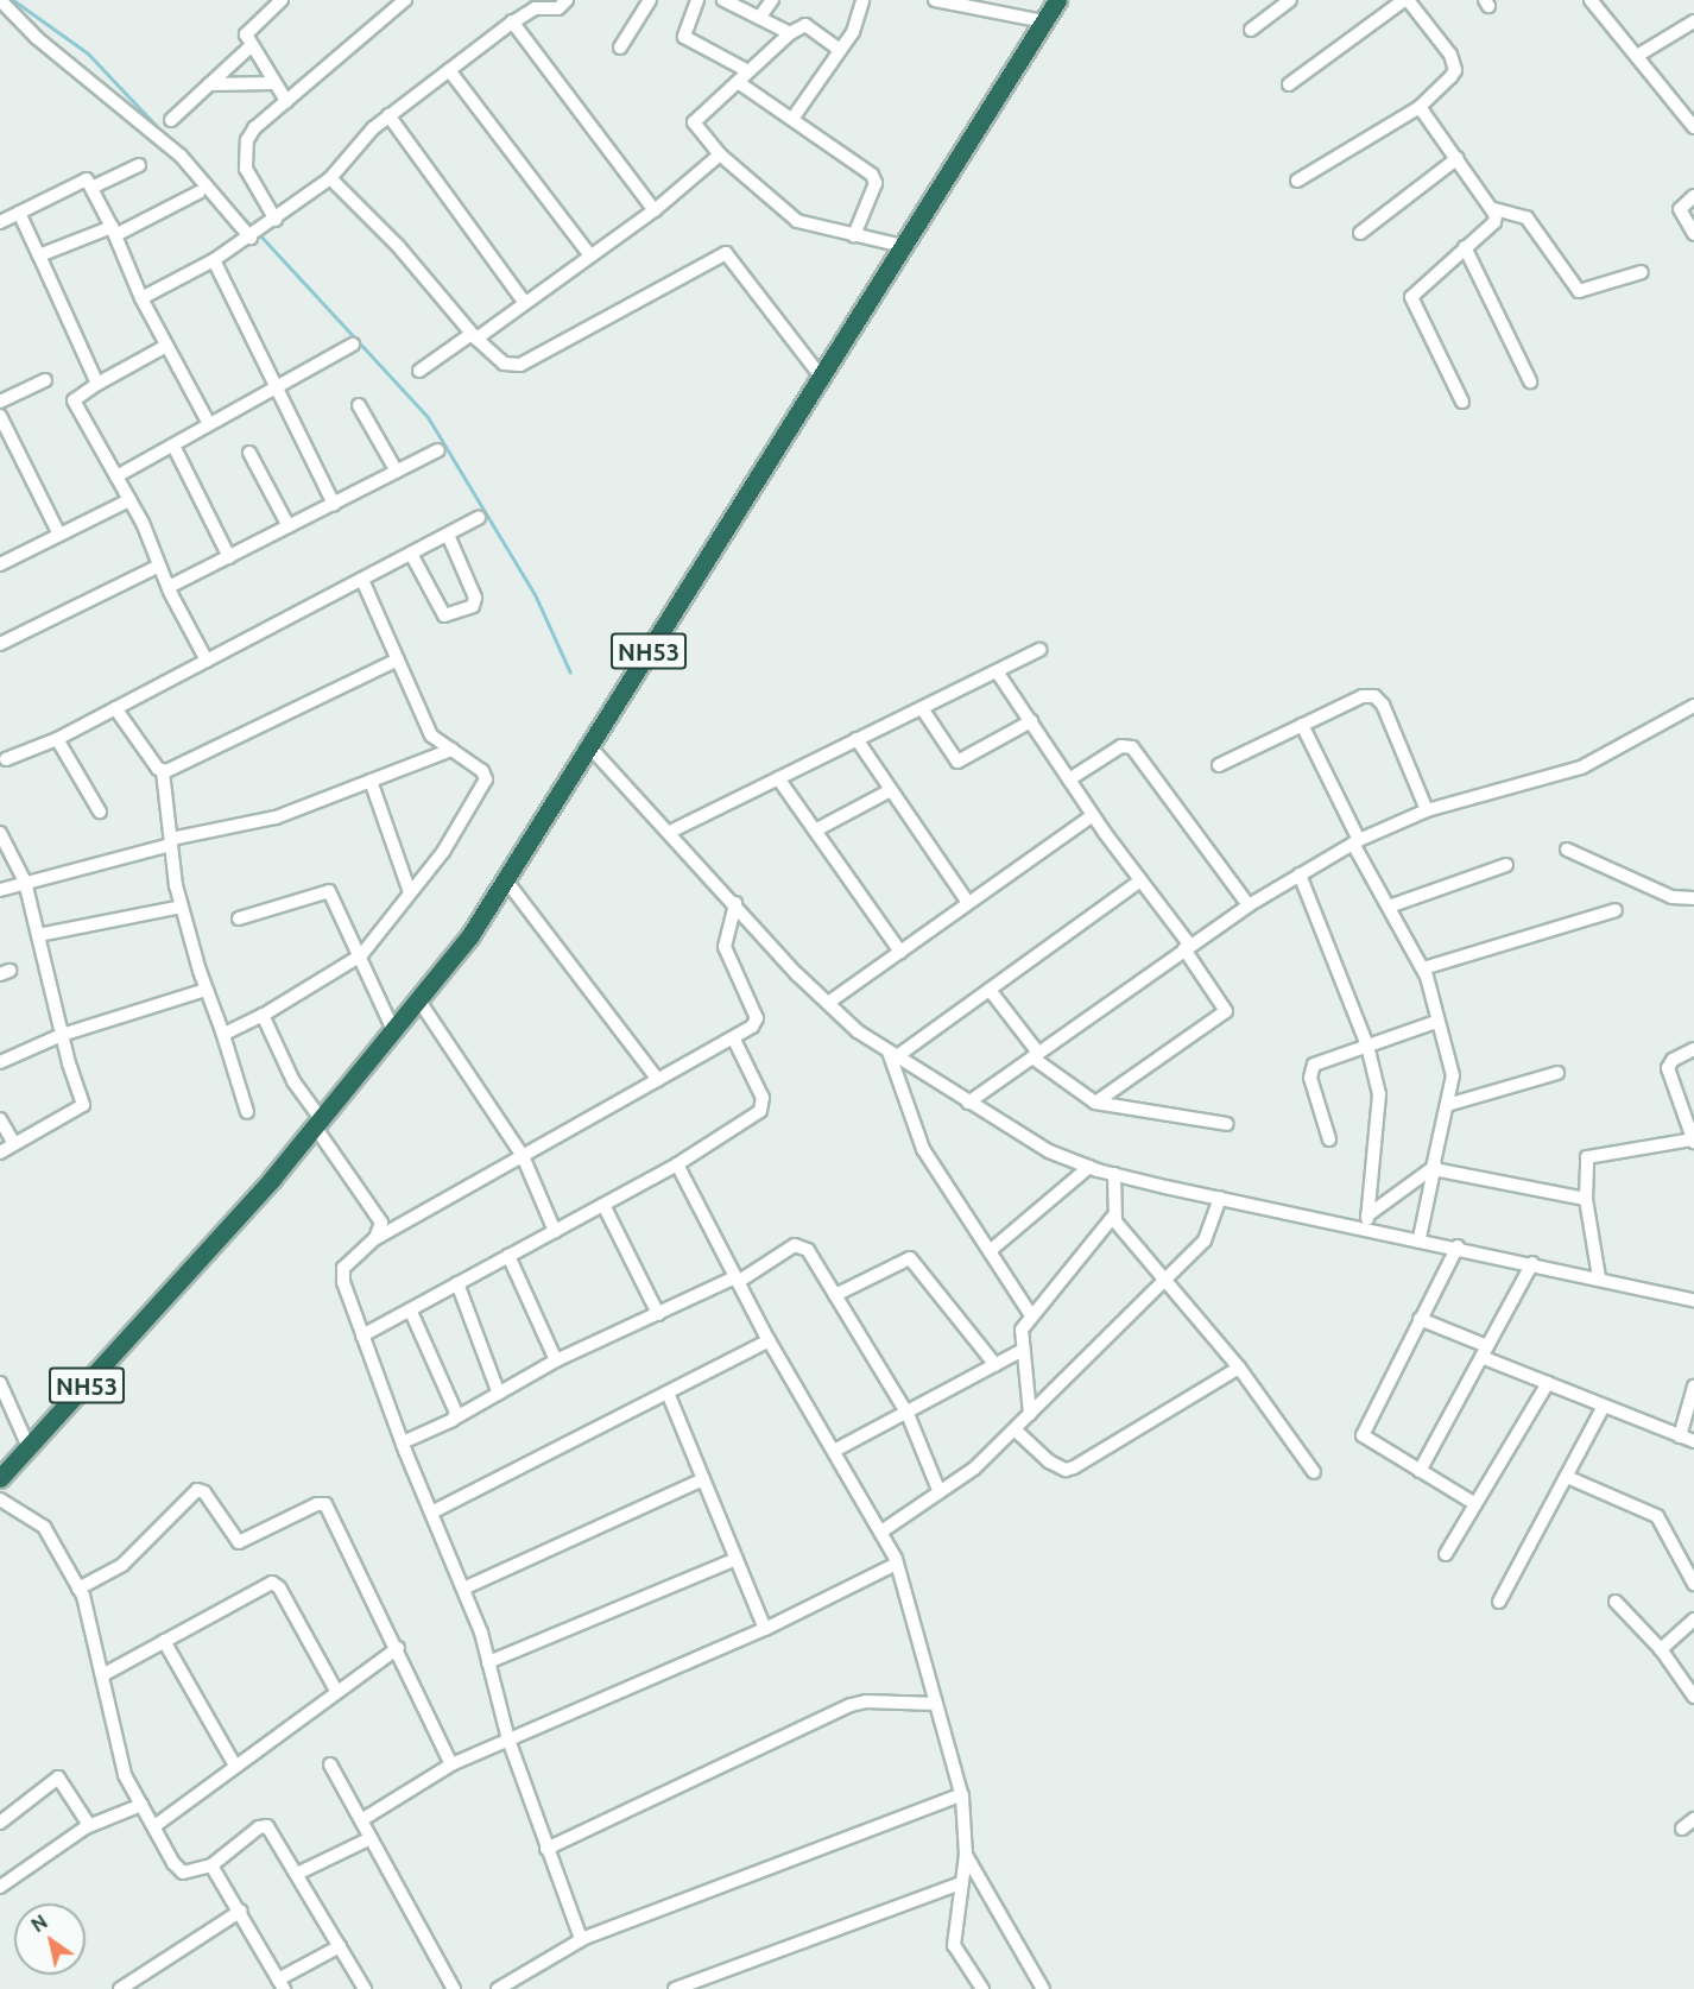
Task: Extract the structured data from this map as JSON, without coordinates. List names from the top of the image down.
{
  "streets": {
    "highway": ["NH53"]
  },
  "north": "top left"
}
